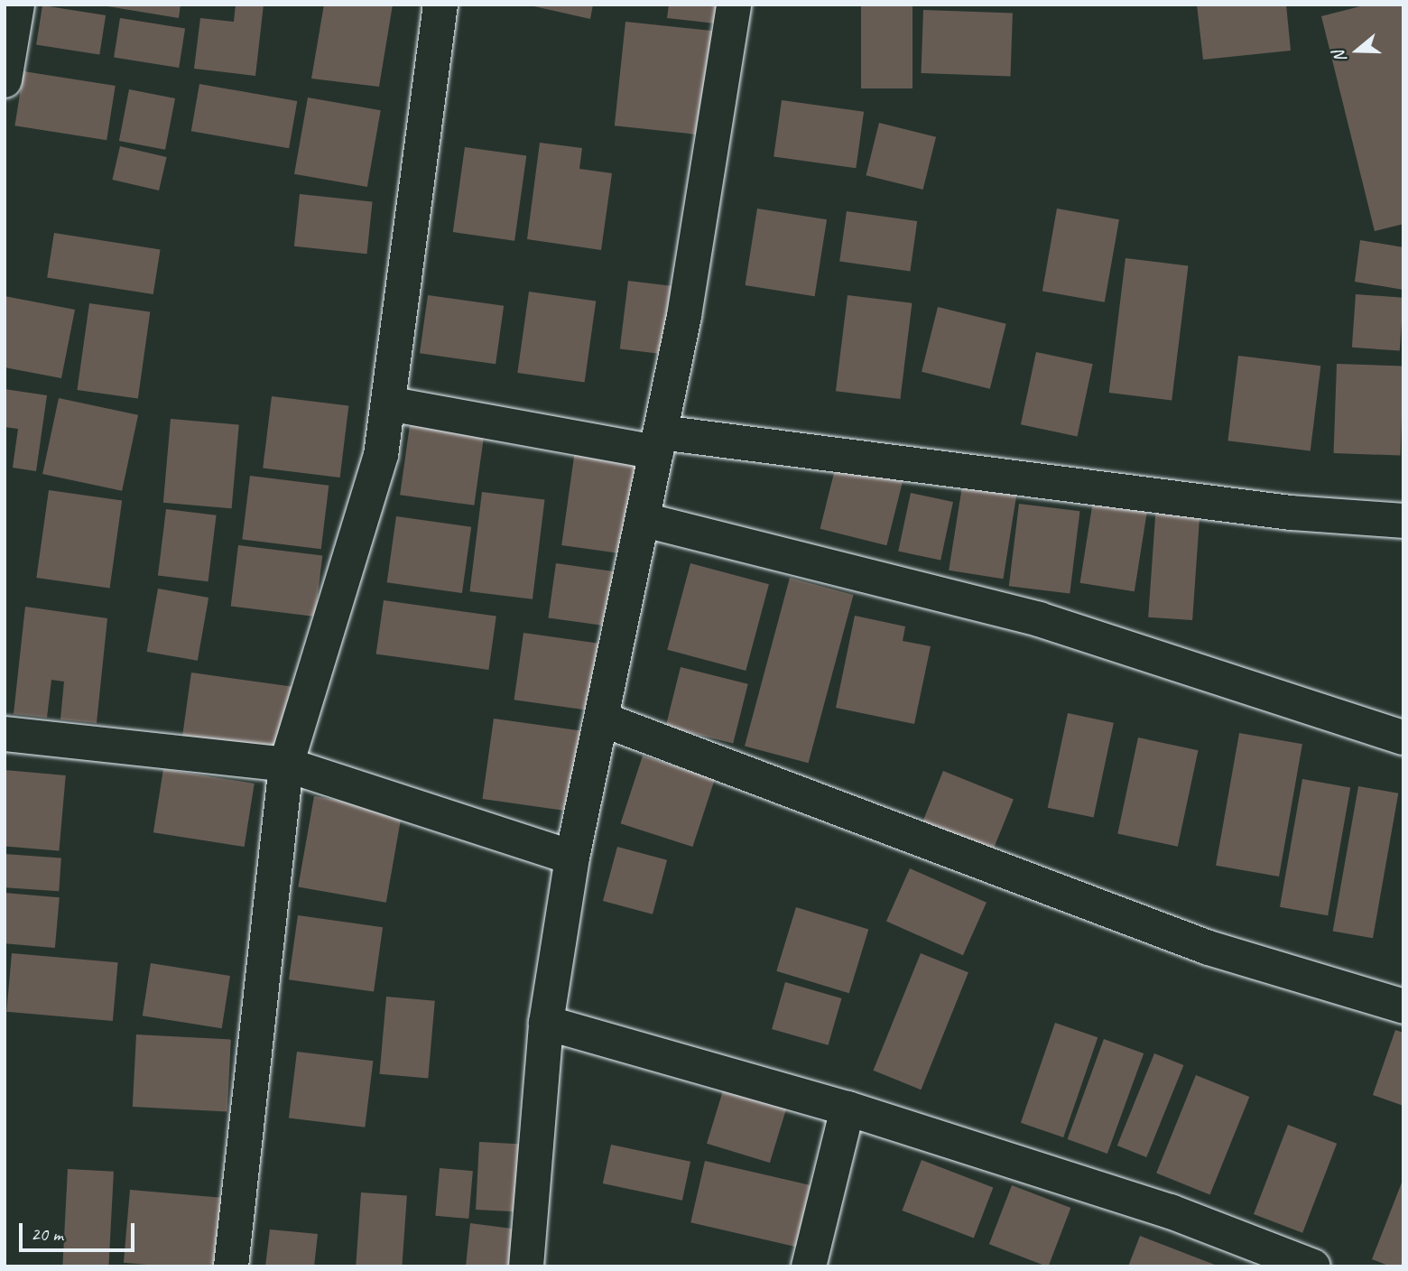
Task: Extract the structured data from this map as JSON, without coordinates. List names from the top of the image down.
{
  "scale_bar": "20 m",
  "north": "left"
}
